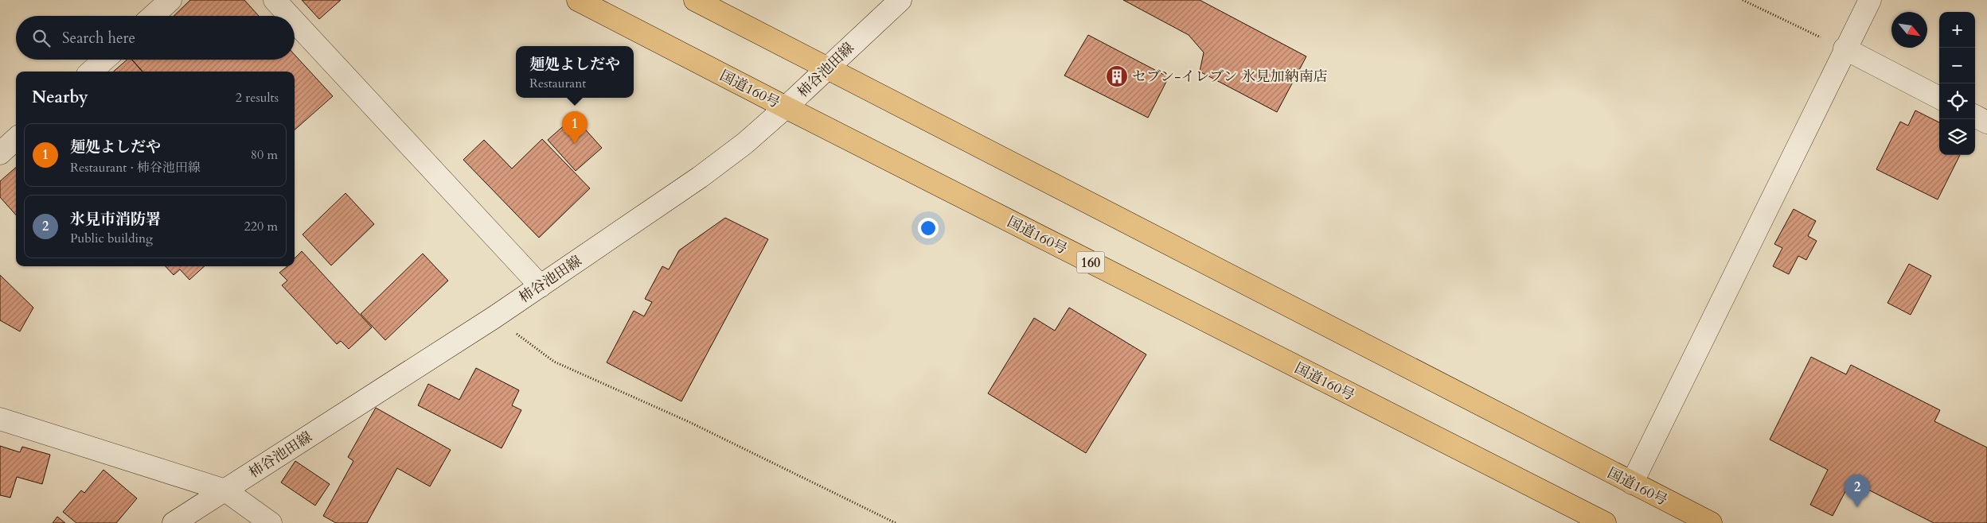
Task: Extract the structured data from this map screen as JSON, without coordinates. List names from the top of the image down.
{
  "streets": {
    "highway": ["国道160号", "160"],
    "street": ["柿谷池田線"]
  },
  "crossings": [
    ["柿谷池田線", "国道160号"]
  ],
  "places": {
    "building": ["セブン-イレブン 氷見加納南店"]
  },
  "north": "bottom right",
  "page": {
    "map_buttons": ["+", "−"],
    "search": "Search here",
    "popup": ["麺処よしだや", "Restaurant"],
    "heading": ["Nearby", "2 results"],
    "pins": ["1", "2"],
    "list": [
      {
        "mark": "1",
        "name": "麺処よしだや",
        "note": "Restaurant · 柿谷池田線",
        "value": "80 m"
      },
      {
        "mark": "2",
        "name": "氷見市消防署",
        "note": "Public building",
        "value": "220 m"
      }
    ]
  }
}
